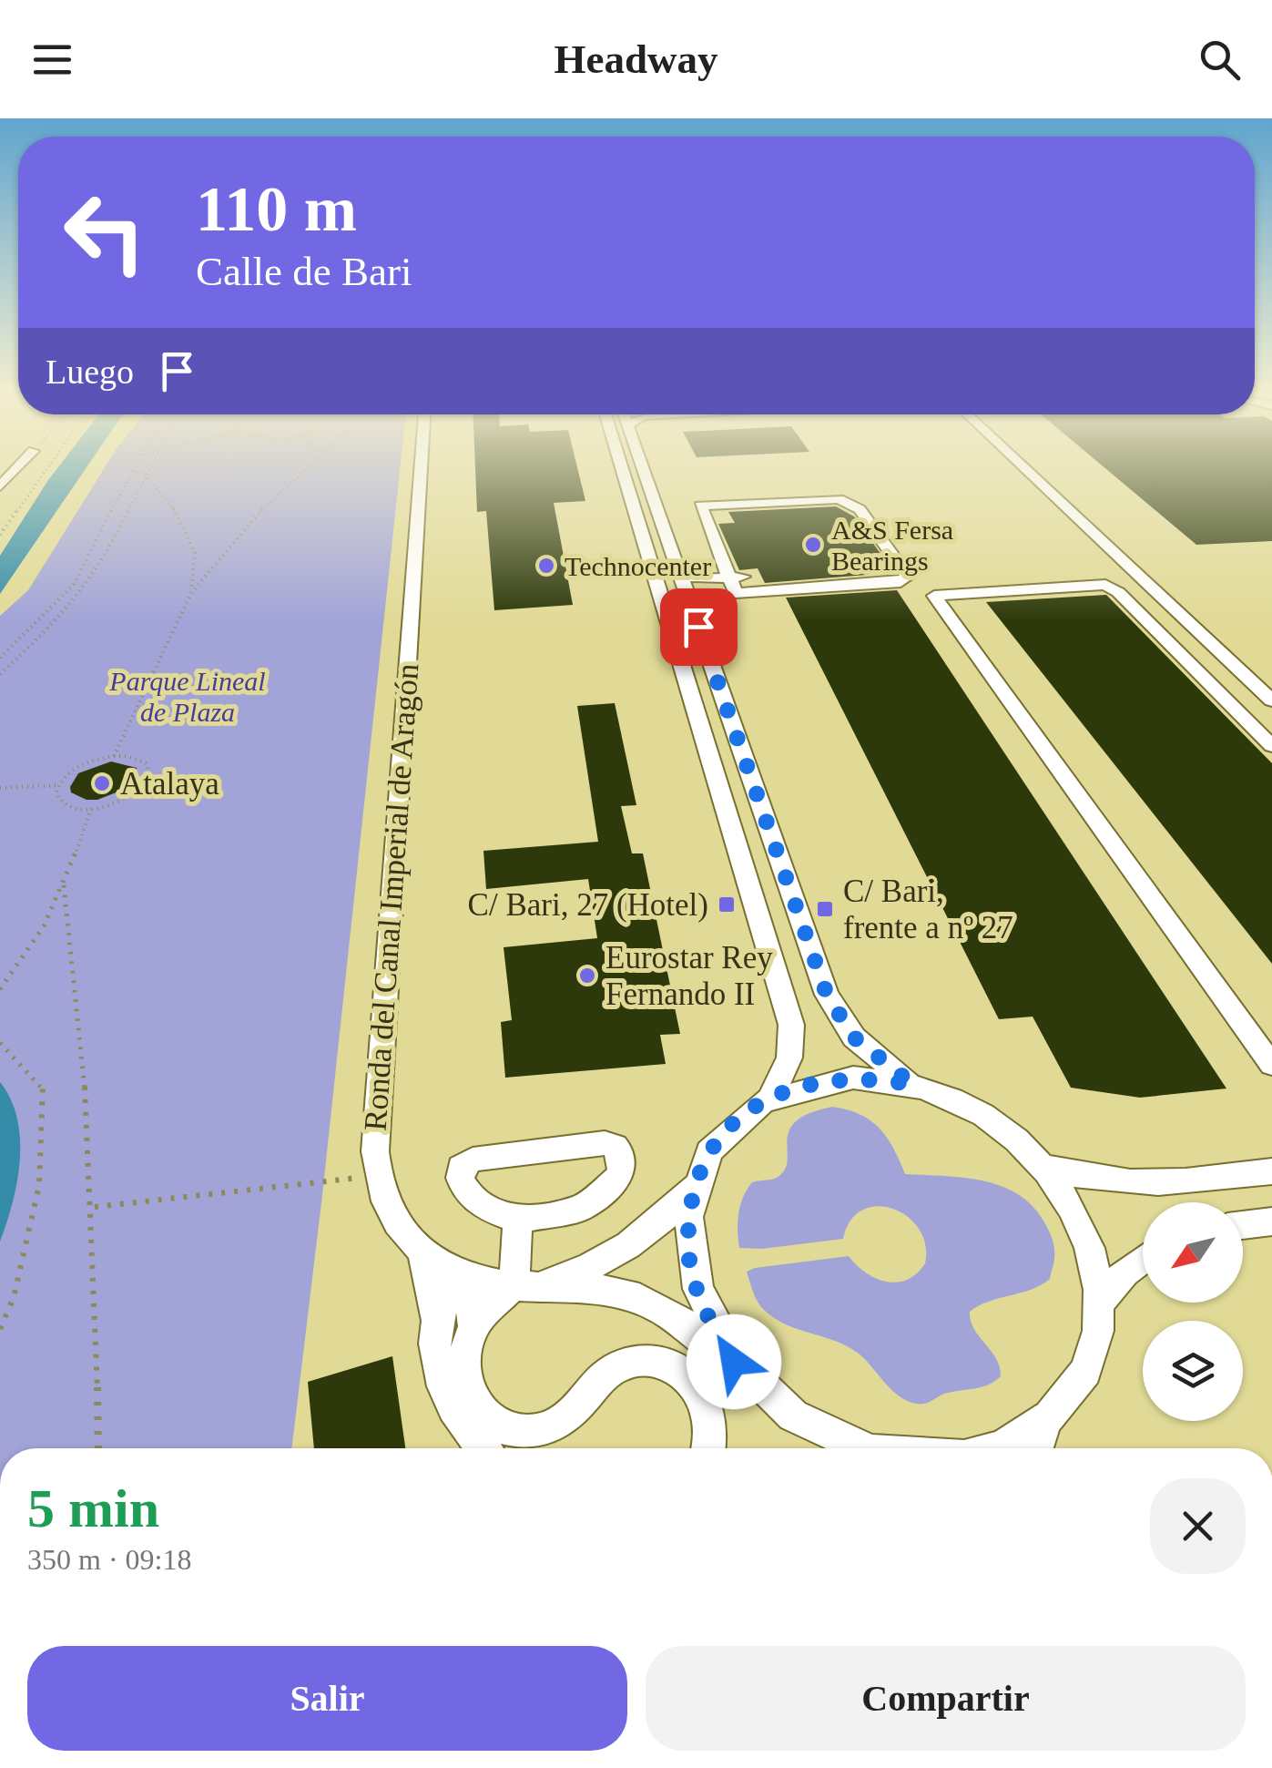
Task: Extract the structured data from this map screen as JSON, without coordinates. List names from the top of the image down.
{
  "streets": {
    "street": ["Ronda del Canal Imperial de Aragón"]
  },
  "parks": ["Parque Lineal de Plaza"],
  "places": {
    "other": [
      "A&S Fersa Bearings",
      "Technocenter",
      "Atalaya",
      "Eurostar Rey Fernando II"
    ],
    "transit": ["C/ Bari, 27 (Hotel)", "C/ Bari, frente a nº 27"]
  },
  "north": "bottom left",
  "page": {
    "header": "Headway",
    "turn": ["110 m", "Calle de Bari"],
    "then": "Luego",
    "heading": ["5 min", "350 m · 09:18"],
    "buttons": ["Salir", "Compartir"]
  }
}
